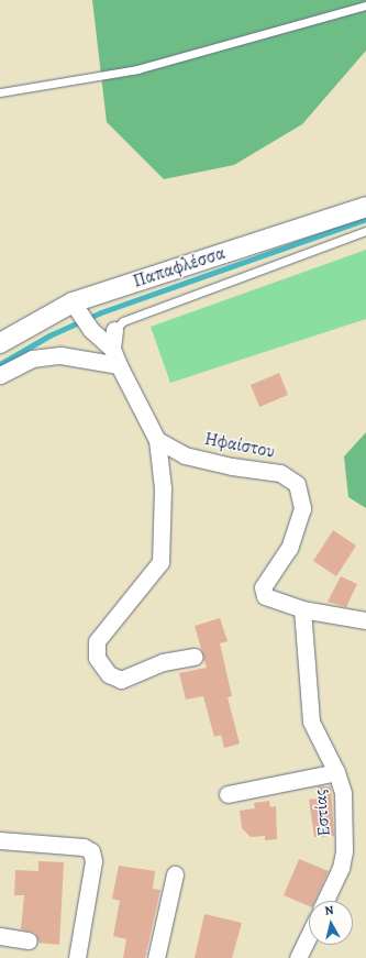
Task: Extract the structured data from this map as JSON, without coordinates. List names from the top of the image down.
{
  "streets": {
    "street": ["Παπαφλέσσα", "Ηφαίστου", "Εστίας"]
  },
  "crossings": [
    ["Ηφαίστου", "Εστίας"]
  ],
  "north": "top"
}
